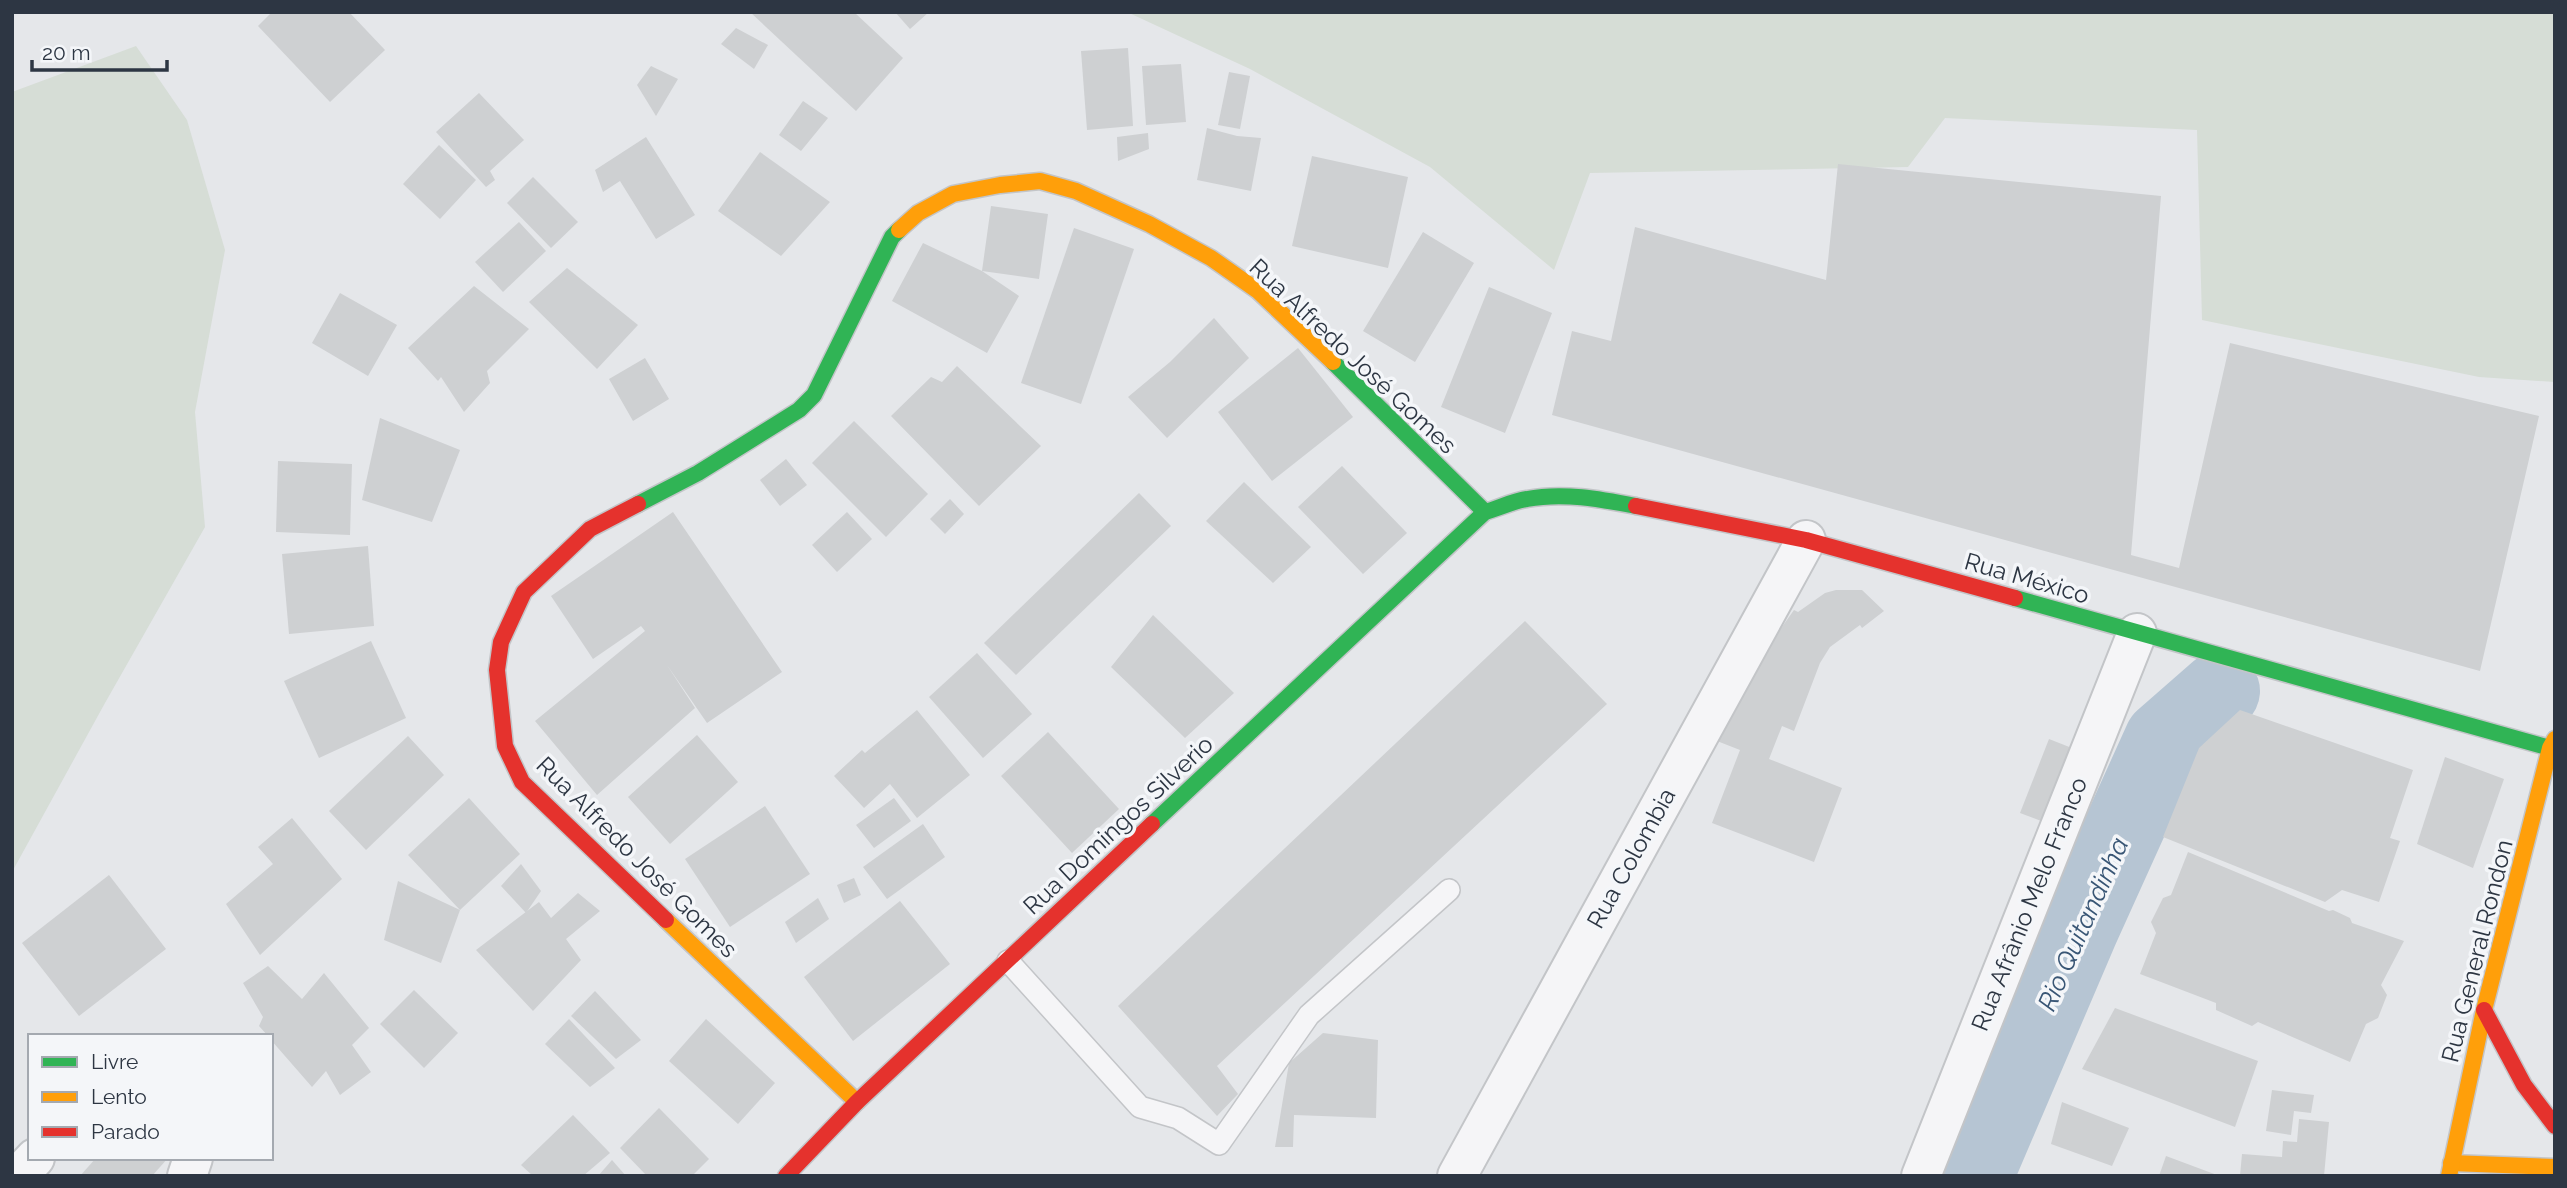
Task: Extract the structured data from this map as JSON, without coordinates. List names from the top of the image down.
{
  "streets": {
    "street": [
      "Rua Alfredo José Gomes",
      "Rua México",
      "Rua Domingos Silverio",
      "Rua Colombia",
      "Rua Afrânio Melo Franco",
      "Rua General Rondon"
    ]
  },
  "crossings": [
    ["Rua Alfredo José Gomes", "Rua México"],
    ["Rua Alfredo José Gomes", "Rua Domingos Silverio"],
    ["Rua México", "Rua Domingos Silverio"],
    ["Rua México", "Rua Colombia"],
    ["Rua México", "Rua Afrânio Melo Franco"],
    ["Rua México", "Rua General Rondon"]
  ],
  "water": ["Rio Quitandinha"],
  "legend": ["Livre", "Lento", "Parado"],
  "scale_bar": "20 m"
}
